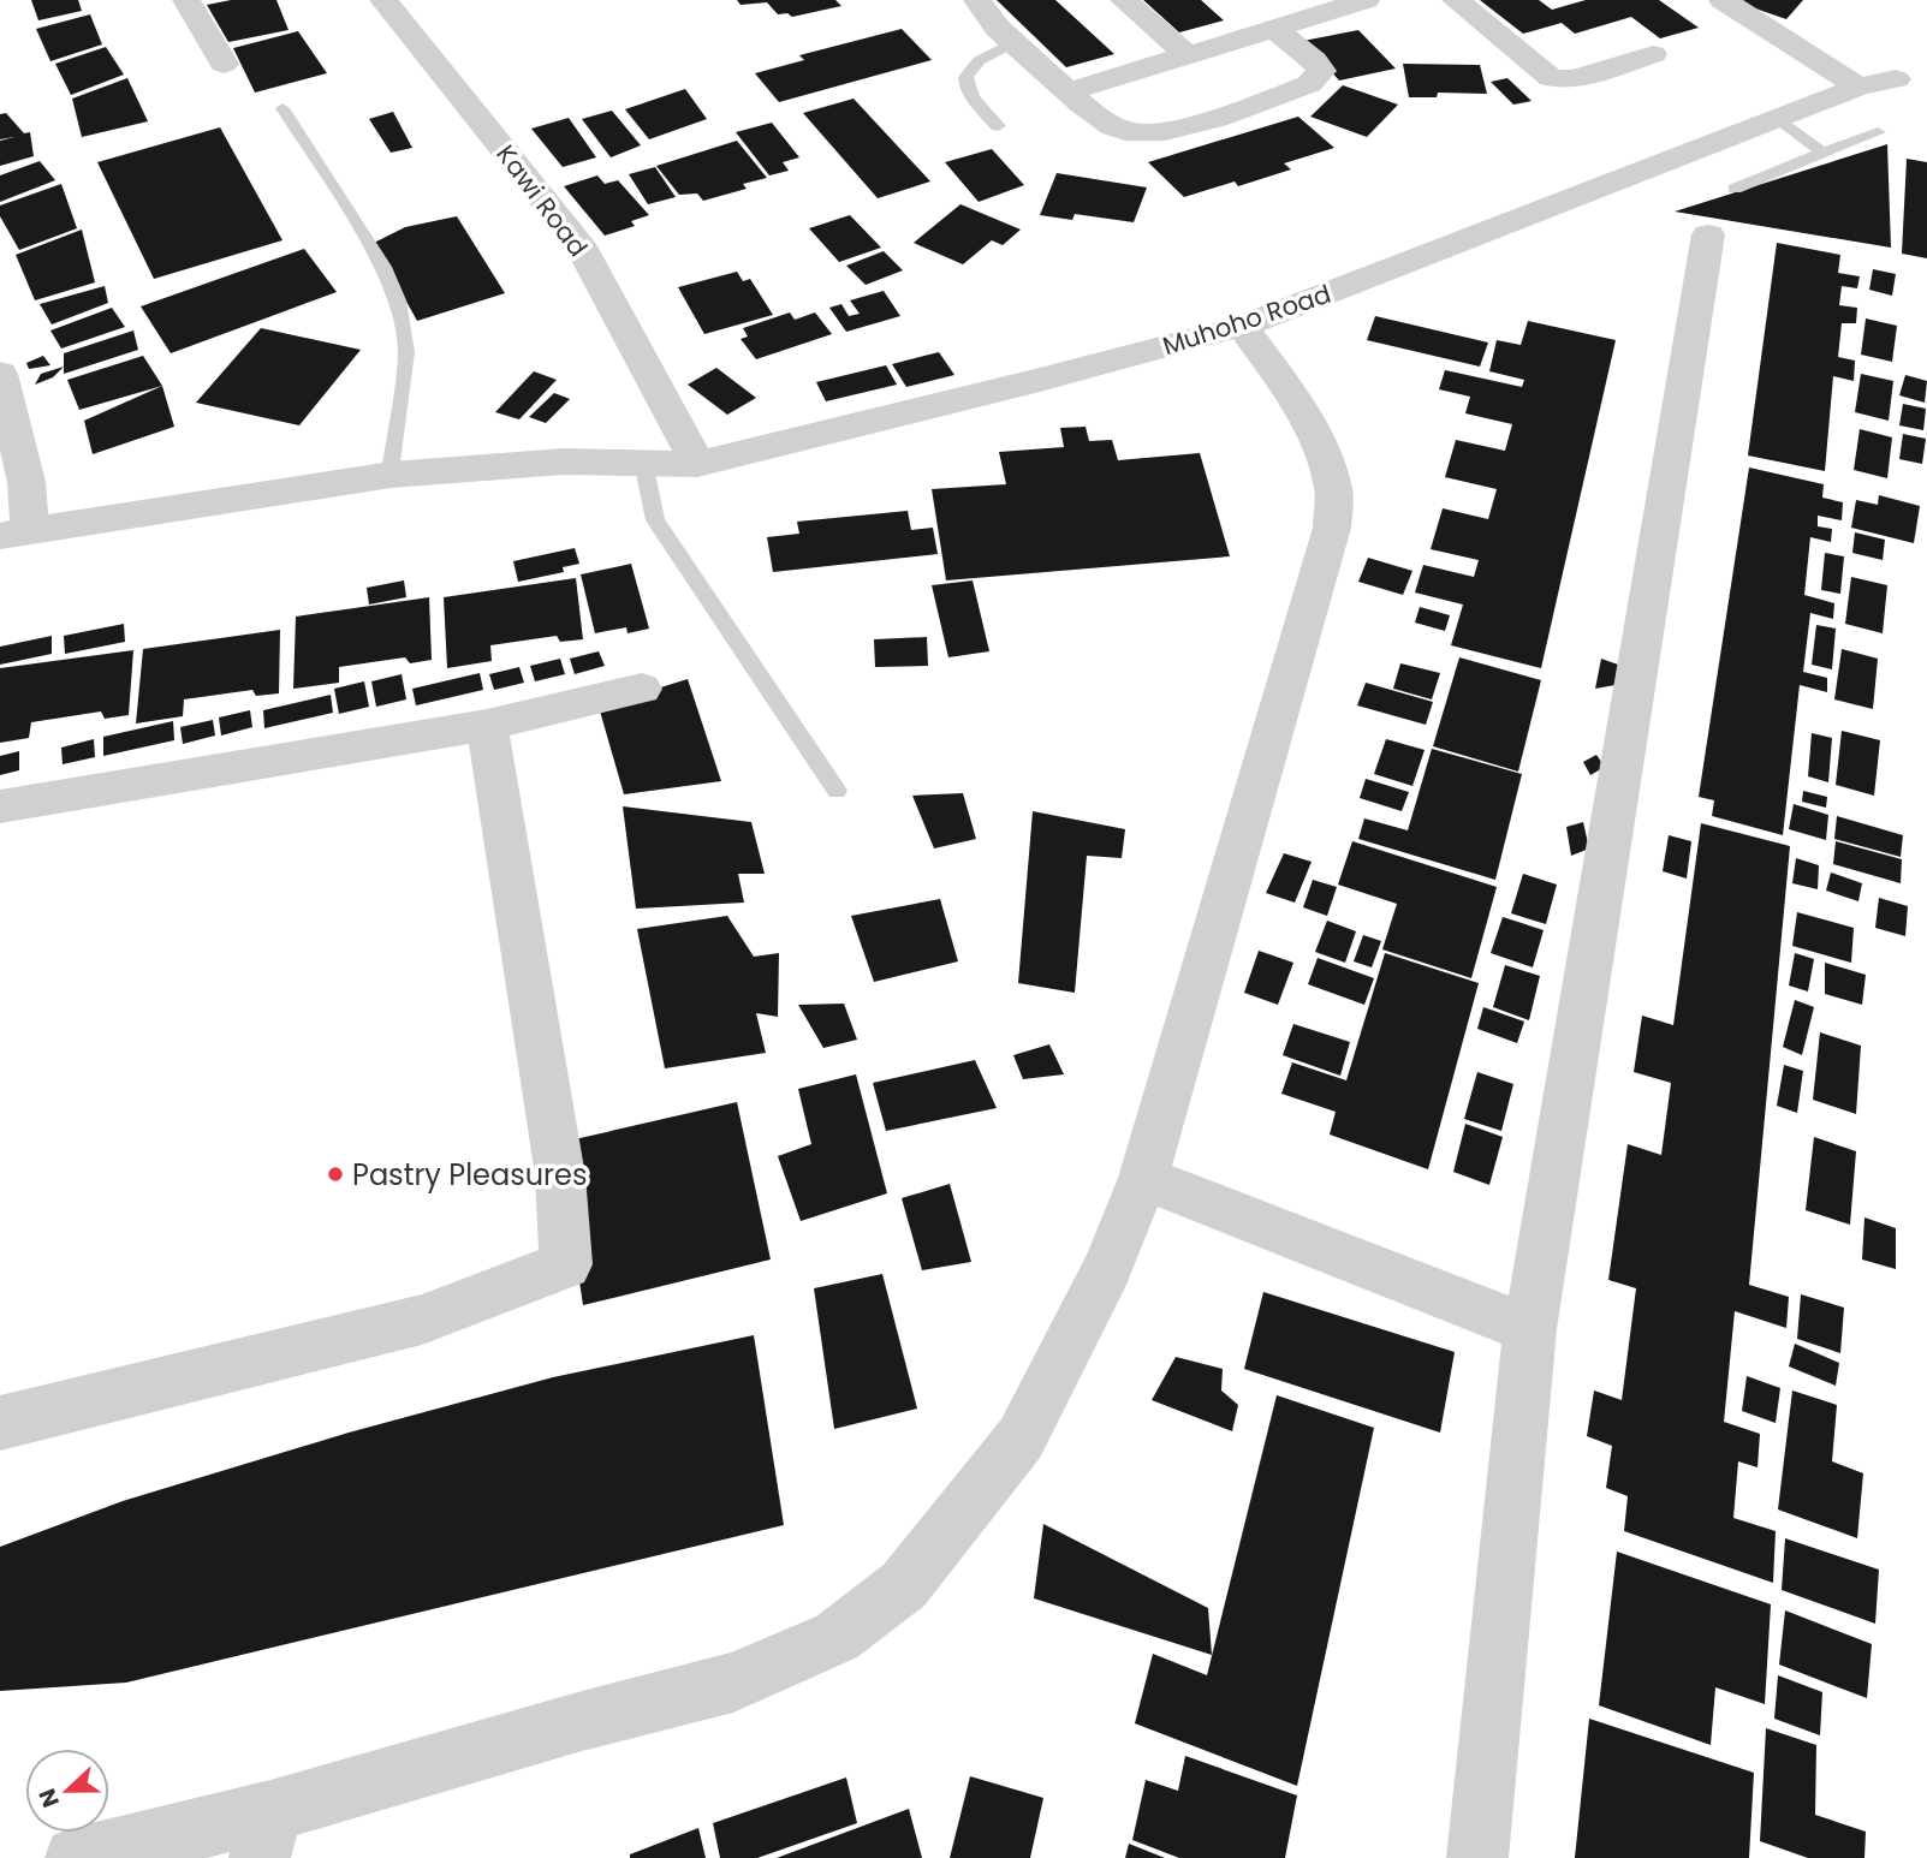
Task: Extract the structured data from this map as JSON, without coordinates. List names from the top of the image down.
{
  "streets": {
    "street": ["Kawi Road", "Muhoho Road"]
  },
  "crossings": [
    ["Kawi Road", "Muhoho Road"]
  ],
  "places": ["Pastry Pleasures"],
  "north": "left"
}
